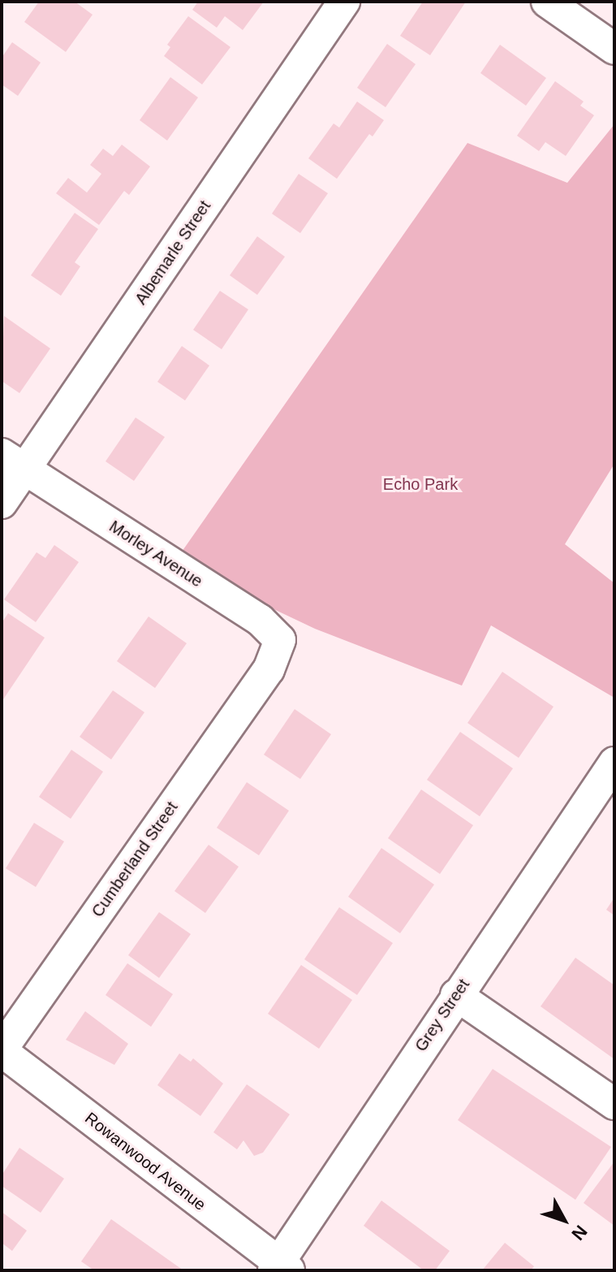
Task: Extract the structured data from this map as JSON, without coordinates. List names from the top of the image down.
{
  "streets": {
    "street": [
      "Albemarle Street",
      "Morley Avenue",
      "Cumberland Street",
      "Grey Street",
      "Rowanwood Avenue"
    ]
  },
  "crossings": [
    ["Albemarle Street", "Morley Avenue"],
    ["Morley Avenue", "Cumberland Street"],
    ["Cumberland Street", "Rowanwood Avenue"],
    ["Grey Street", "Rowanwood Avenue"]
  ],
  "parks": ["Echo Park"],
  "north": "bottom right"
}
